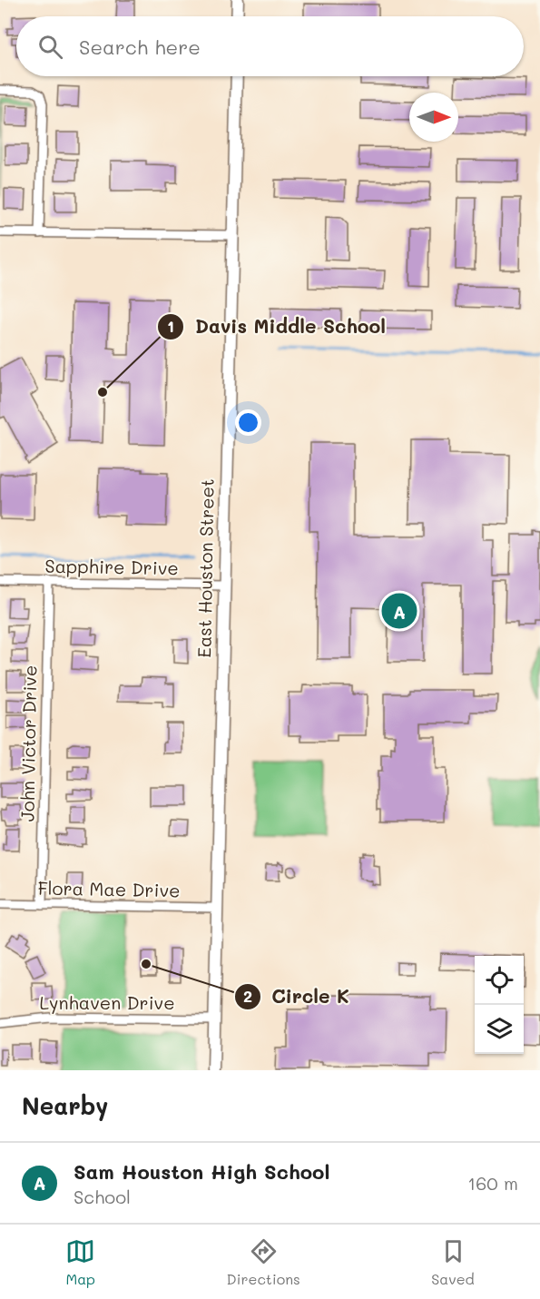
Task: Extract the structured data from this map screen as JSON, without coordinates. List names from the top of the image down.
{
  "streets": {
    "main road": ["East Houston Street"],
    "street": [
      "Sapphire Drive",
      "John Victor Drive",
      "Flora Mae Drive",
      "Lynhaven Drive"
    ]
  },
  "crossings": [
    ["Sapphire Drive", "East Houston Street"],
    ["Sapphire Drive", "John Victor Drive"],
    ["East Houston Street", "Flora Mae Drive"],
    ["East Houston Street", "Lynhaven Drive"],
    ["John Victor Drive", "Flora Mae Drive"]
  ],
  "places": ["Davis Middle School", "Circle K"],
  "north": "right",
  "page": {
    "search": "Search here",
    "pins": "A",
    "heading": "Nearby",
    "list": [
      {
        "mark": "A",
        "name": "Sam Houston High School",
        "note": "School",
        "value": "160 m"
      }
    ],
    "nav": ["Map", "Directions", "Saved"]
  }
}
